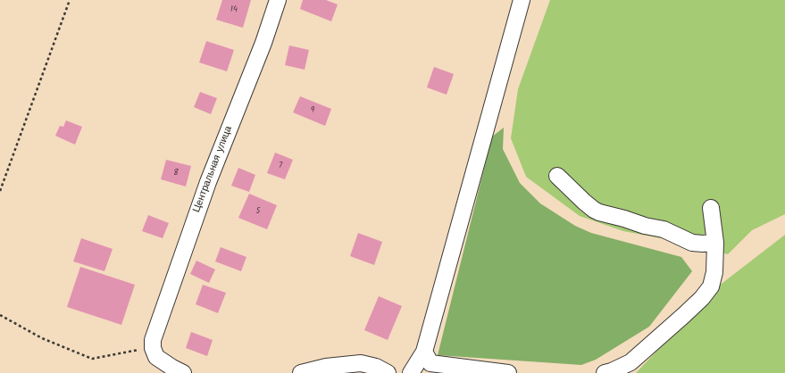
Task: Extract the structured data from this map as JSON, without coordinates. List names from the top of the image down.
{
  "streets": {
    "street": ["Центральная улица"]
  },
  "house_numbers": [
    "14",
    "9",
    "7",
    "8",
    "5"
  ]
}
